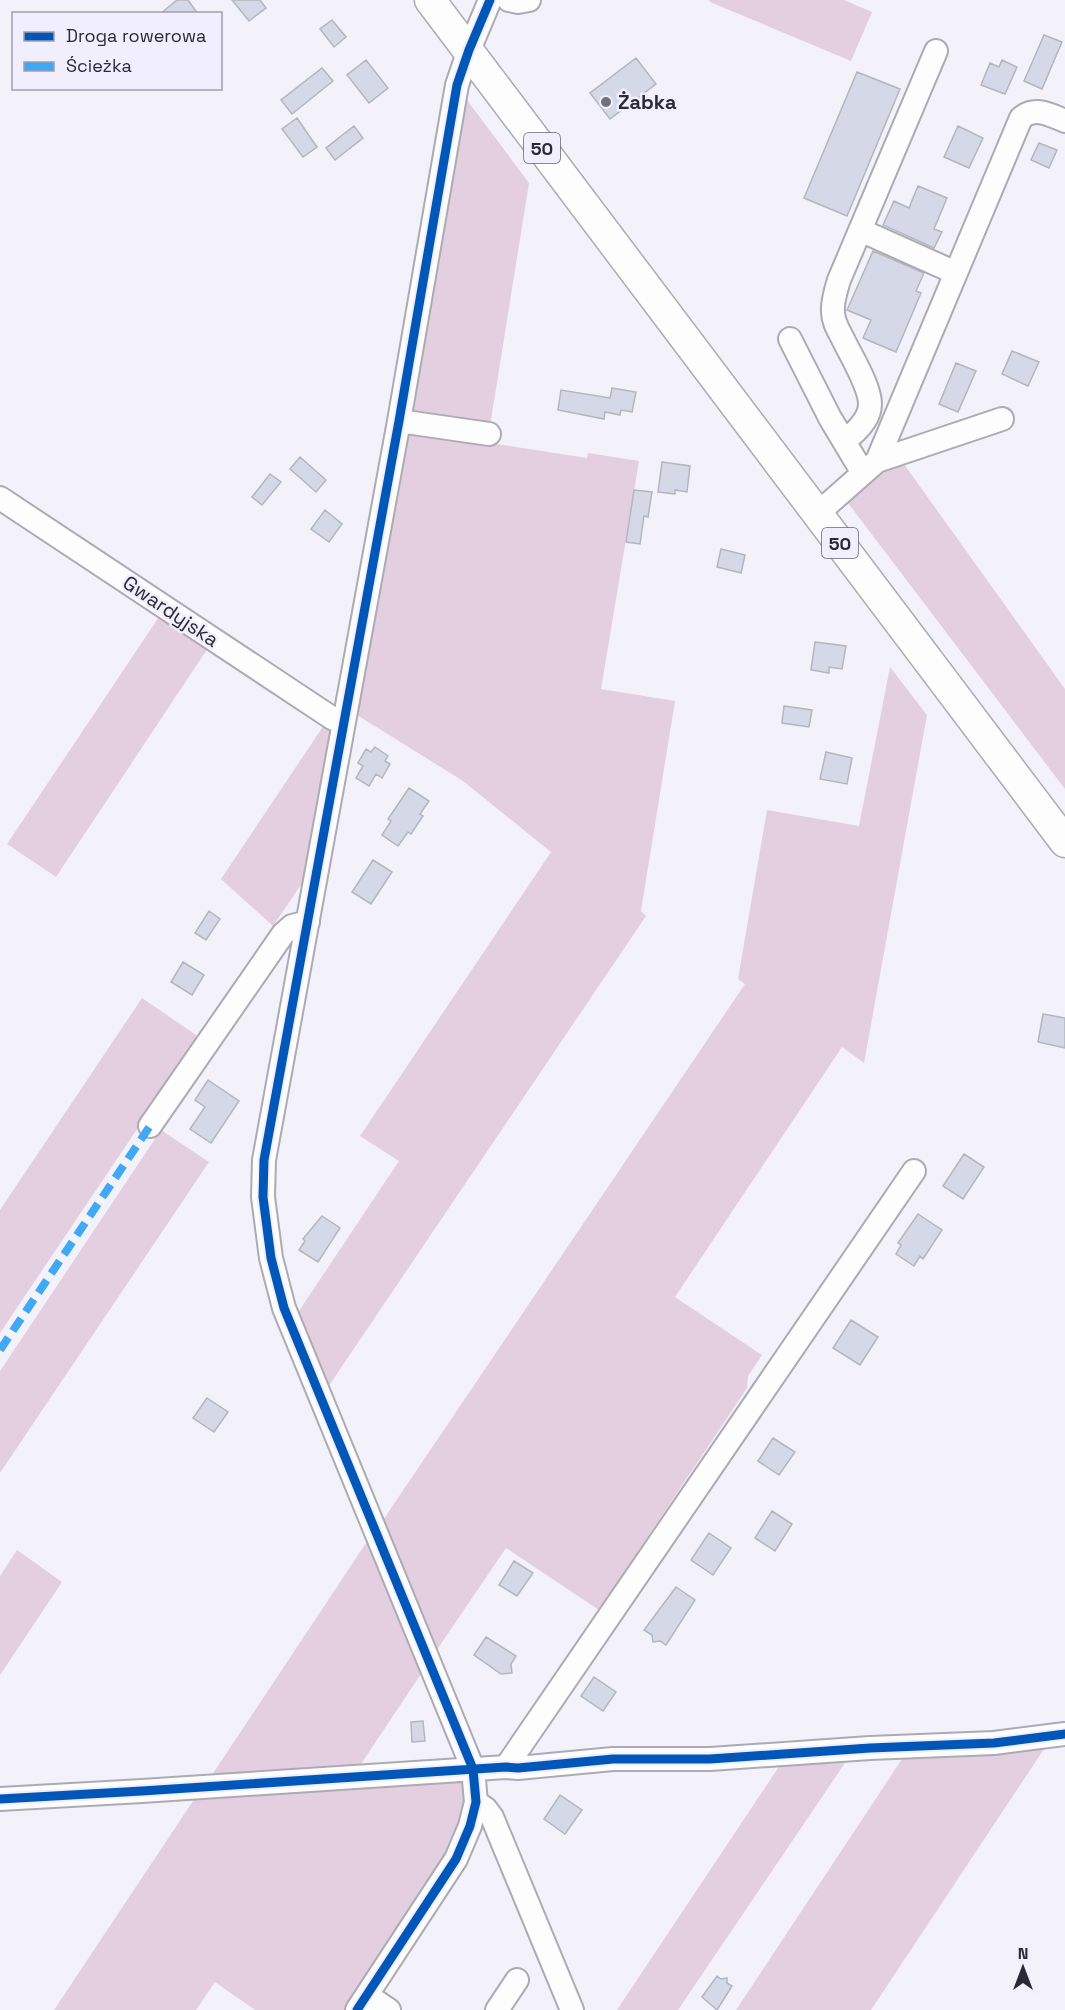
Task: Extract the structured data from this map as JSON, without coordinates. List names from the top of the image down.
{
  "streets": {
    "main road": ["50"],
    "street": ["Gwardyjska"]
  },
  "places": ["Żabka"],
  "legend": ["Droga rowerowa", "Ścieżka"],
  "north": "top"
}
